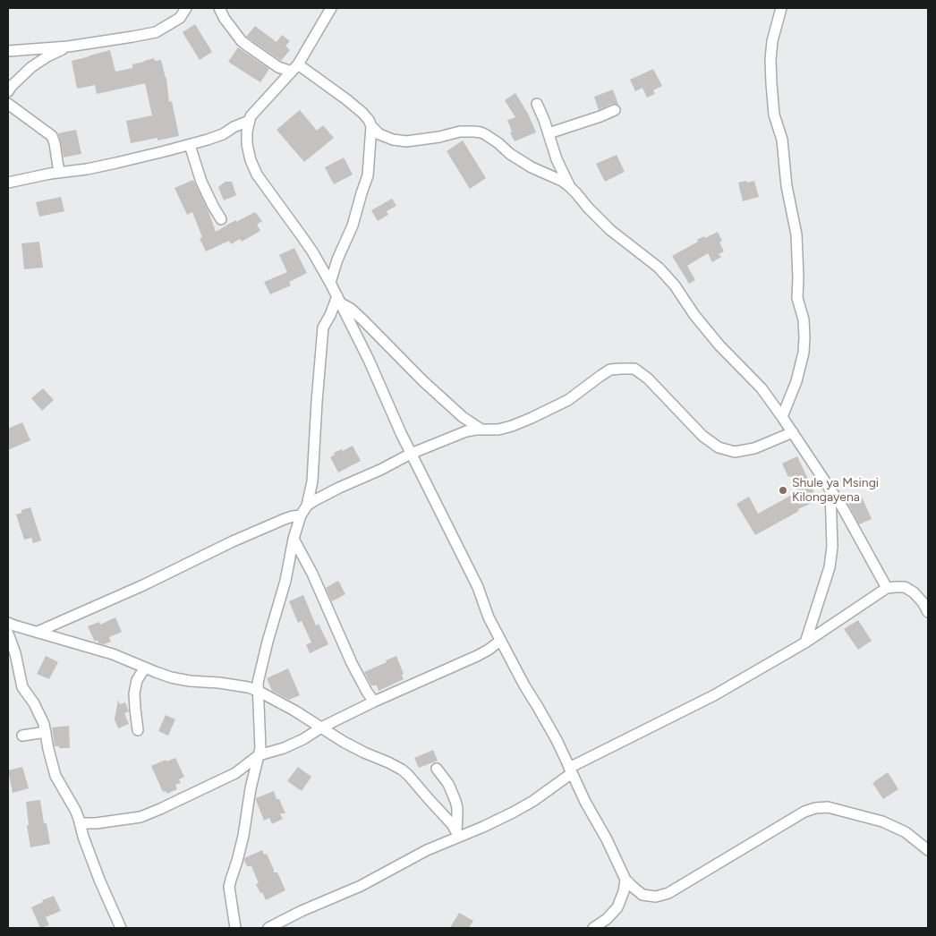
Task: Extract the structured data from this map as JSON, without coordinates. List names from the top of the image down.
{
  "places": ["Shule ya Msingi Kilongayena"]
}
